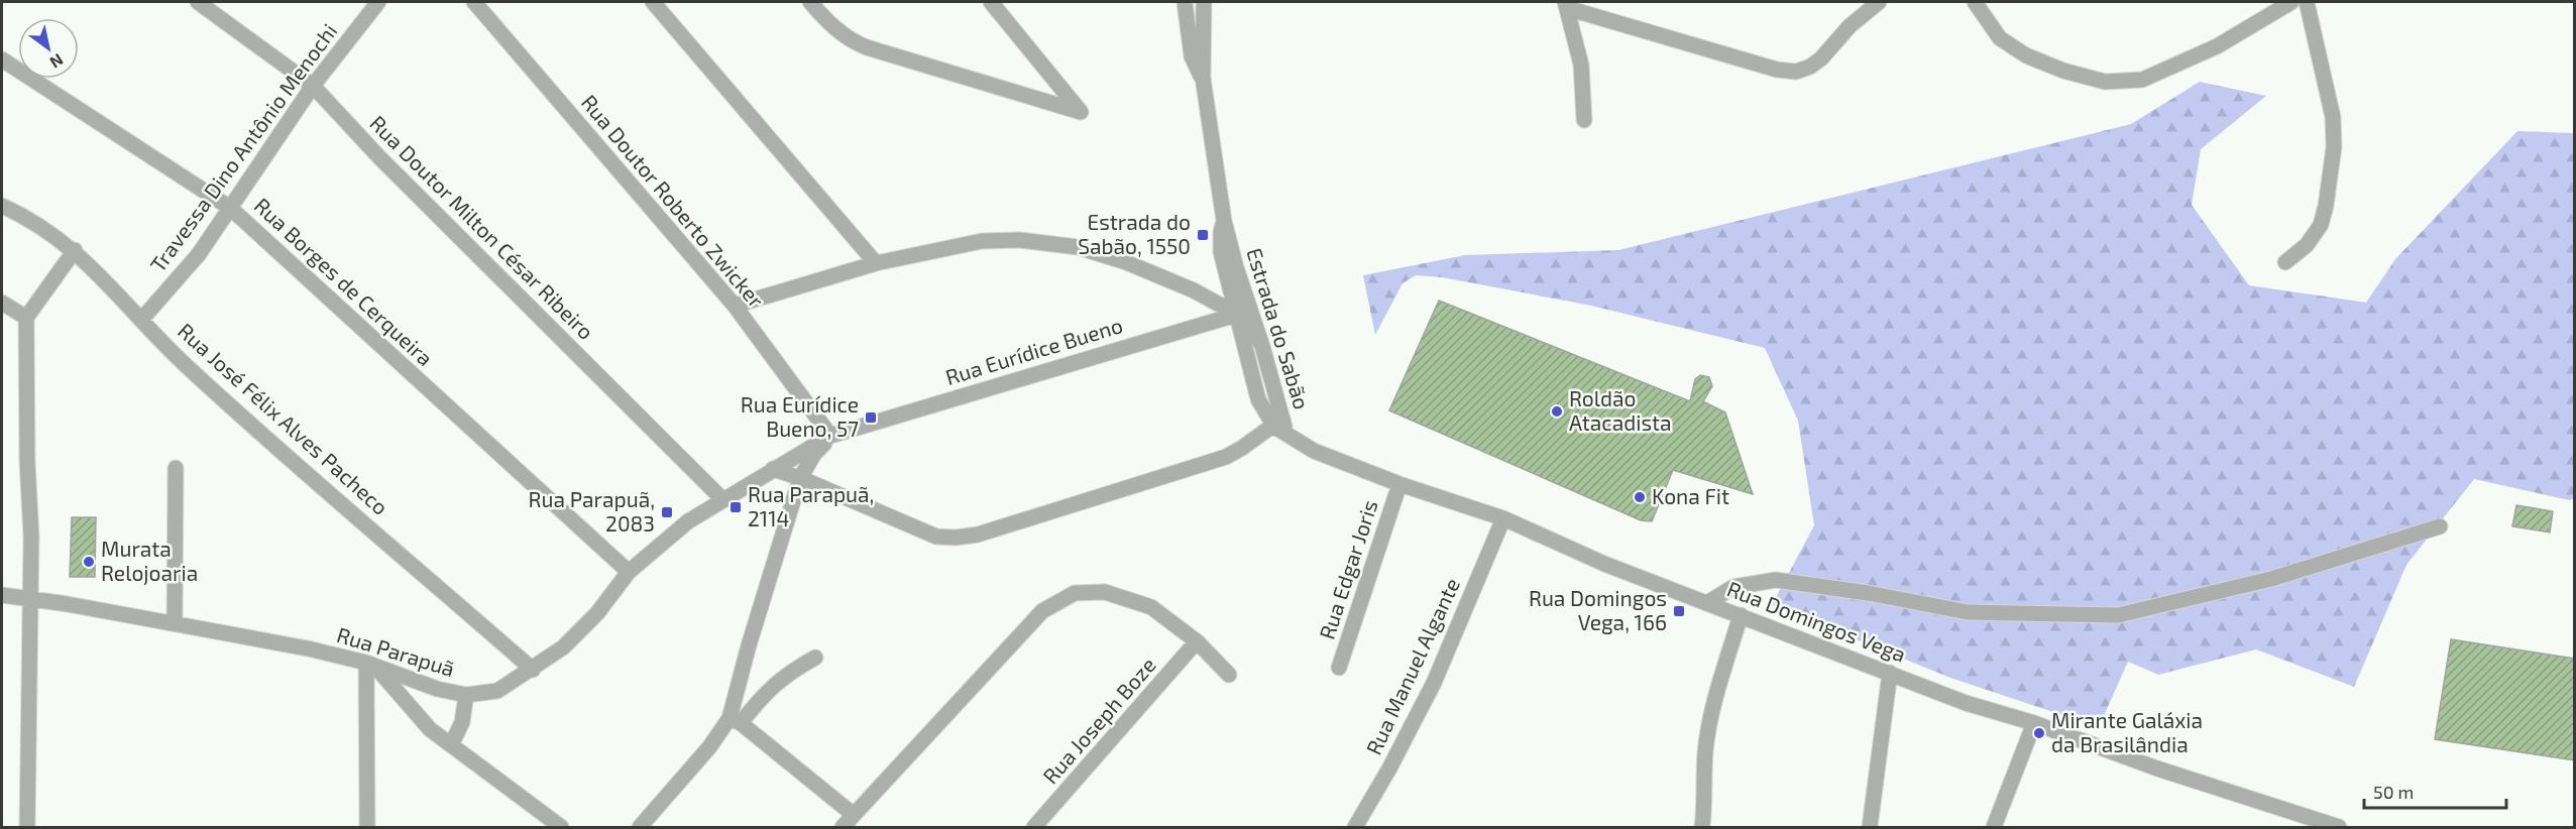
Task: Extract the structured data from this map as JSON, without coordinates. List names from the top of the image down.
{
  "streets": {
    "street": [
      "Travessa Dino Antônio Menochi",
      "Rua Doutor Roberto Zwicker",
      "Rua Doutor Milton César Ribeiro",
      "Rua Borges de Cerqueira",
      "Estrada do Sabão",
      "Rua Eurídice Bueno",
      "Rua José Félix Alves Pacheco",
      "Rua Edgar Joris",
      "Rua Domingos Vega",
      "Rua Parapuã",
      "Rua Manuel Algante",
      "Rua Joseph Boze"
    ]
  },
  "crossings": [
    ["Travessa Dino Antônio Menochi", "Rua Doutor Milton César Ribeiro"],
    ["Travessa Dino Antônio Menochi", "Rua Borges de Cerqueira"],
    ["Travessa Dino Antônio Menochi", "Rua José Félix Alves Pacheco"],
    ["Rua Doutor Roberto Zwicker", "Rua Eurídice Bueno"],
    ["Rua Doutor Milton César Ribeiro", "Rua Parapuã"],
    ["Rua Borges de Cerqueira", "Rua Parapuã"],
    ["Estrada do Sabão", "Rua Eurídice Bueno"],
    ["Estrada do Sabão", "Rua Domingos Vega"],
    ["Rua Eurídice Bueno", "Rua Parapuã"],
    ["Rua José Félix Alves Pacheco", "Rua Parapuã"],
    ["Rua Edgar Joris", "Rua Domingos Vega"],
    ["Rua Domingos Vega", "Rua Manuel Algante"]
  ],
  "places": {
    "transit": [
      "Estrada do Sabão, 1550",
      "Rua Eurídice Bueno, 57",
      "Rua Parapuã, 2114",
      "Rua Parapuã, 2083",
      "Rua Domingos Vega, 166"
    ],
    "other": [
      "Roldão Atacadista",
      "Kona Fit",
      "Murata Relojoaria",
      "Mirante Galáxia da Brasilândia"
    ]
  },
  "scale_bar": "50 m",
  "north": "bottom right"
}
